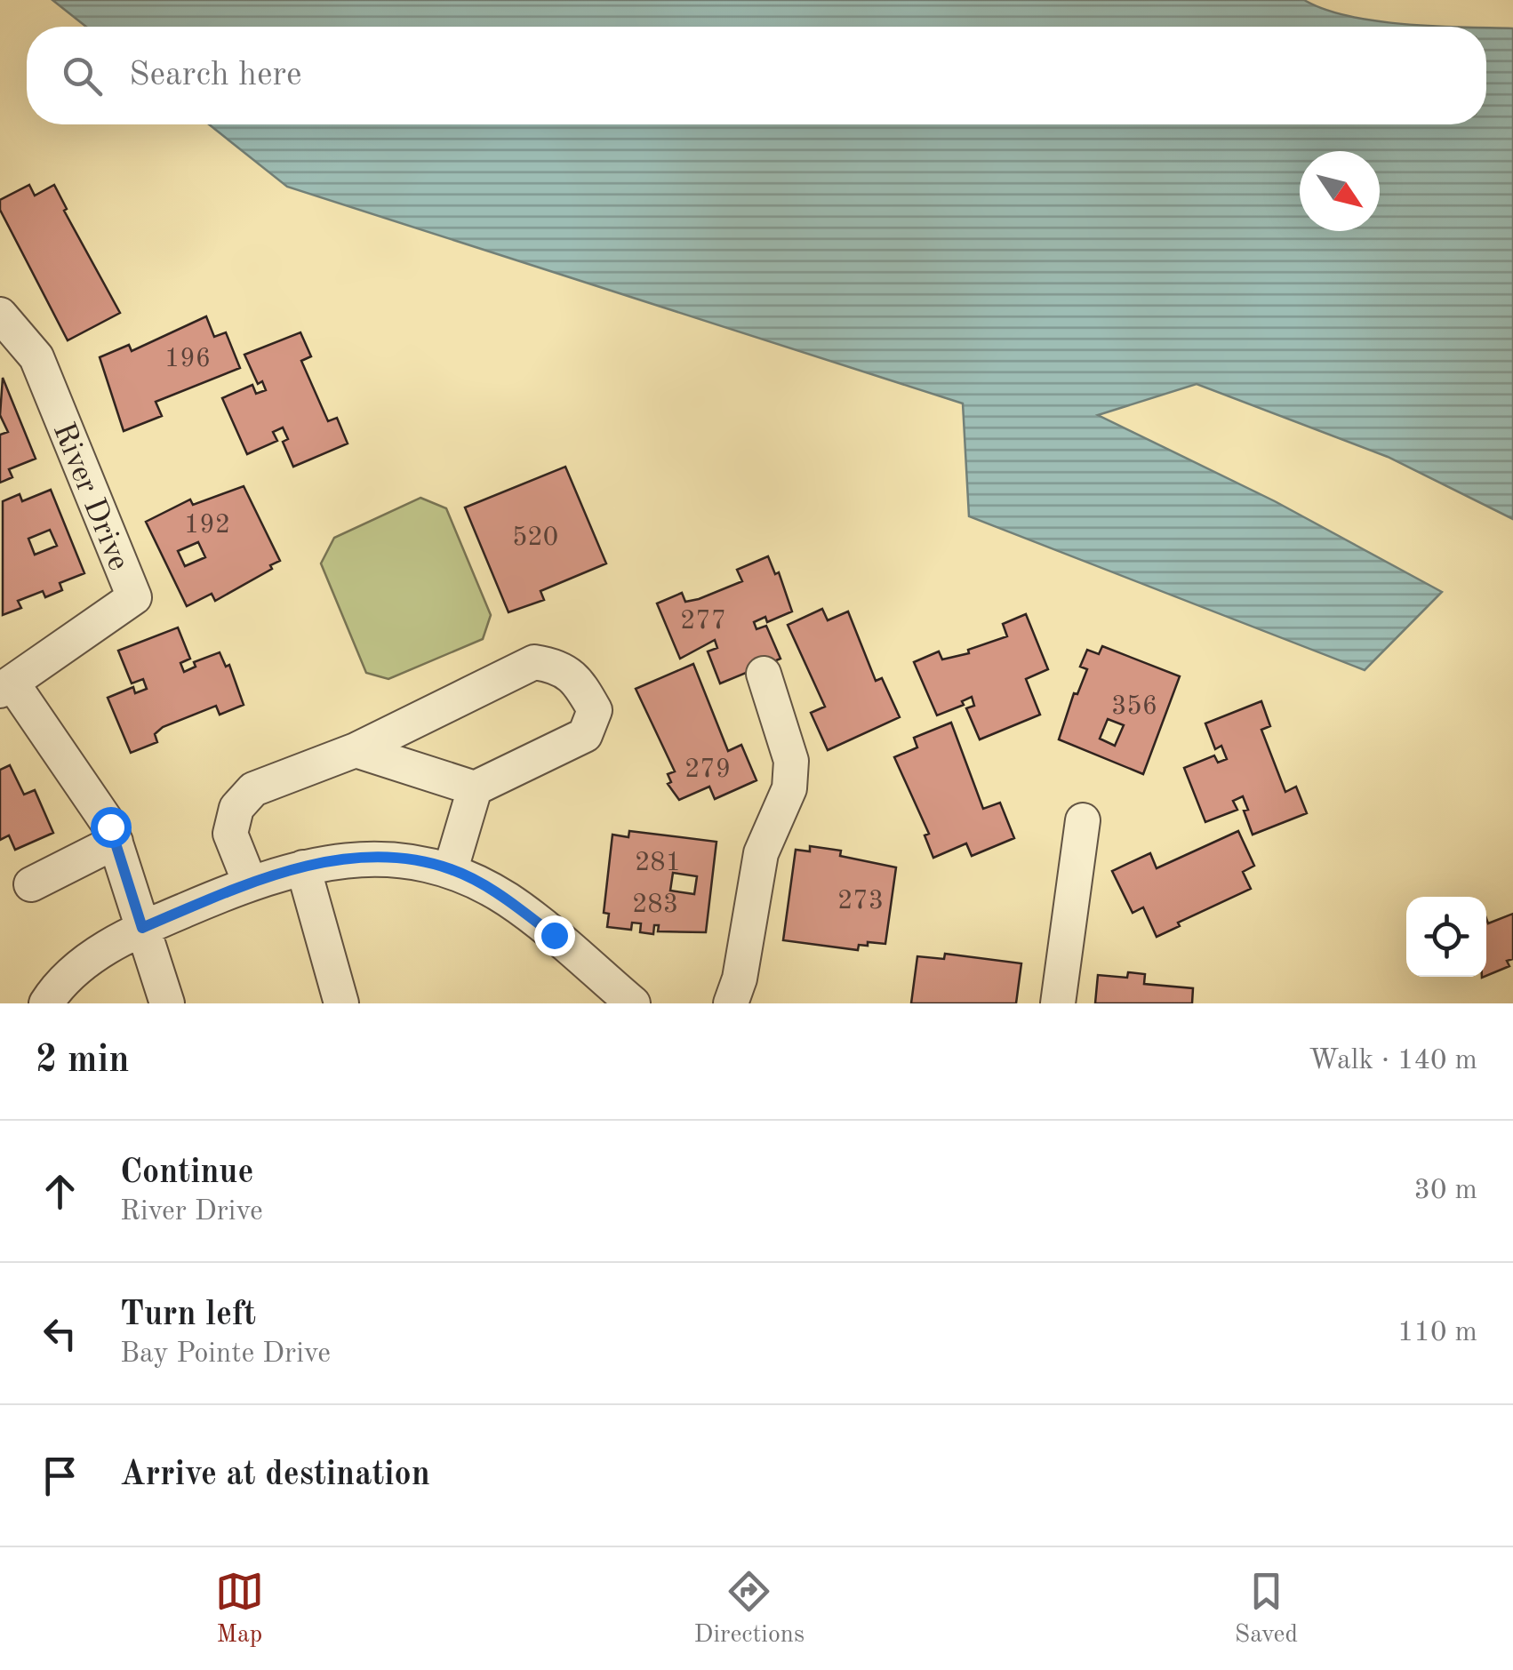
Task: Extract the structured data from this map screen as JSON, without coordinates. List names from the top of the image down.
{
  "streets": {
    "street": ["River Drive"]
  },
  "house_numbers": [
    "196",
    "192",
    "520",
    "277",
    "356",
    "279",
    "281",
    "273",
    "283"
  ],
  "north": "bottom right",
  "page": {
    "search": "Search here",
    "heading": ["2 min", "Walk · 140 m"],
    "list": [
      ["Continue", "River Drive", "30 m"],
      ["Turn left", "Bay Pointe Drive", "110 m"],
      "Arrive at destination"
    ],
    "nav": ["Map", "Directions", "Saved"]
  }
}
